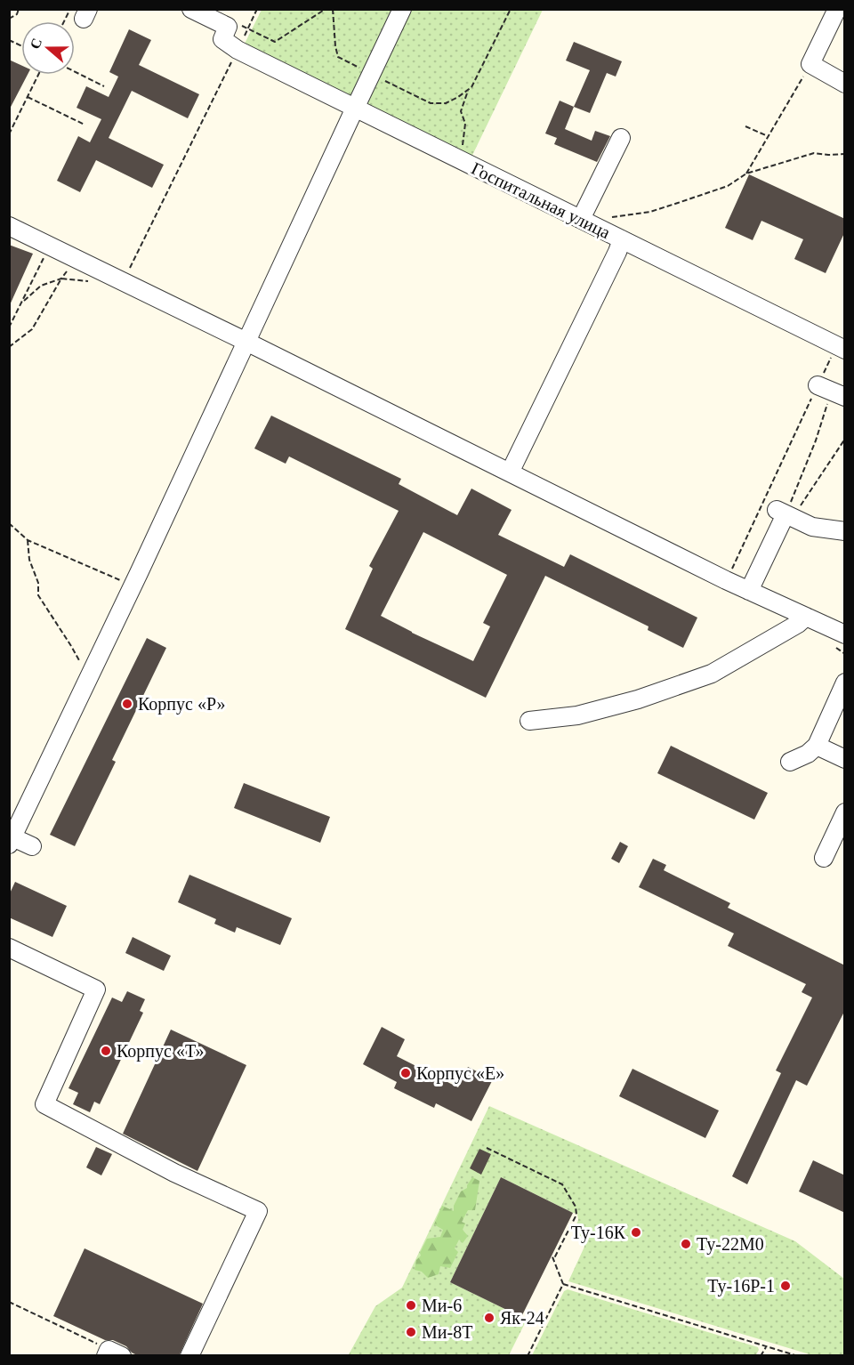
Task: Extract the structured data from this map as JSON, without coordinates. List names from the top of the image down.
{
  "streets": {
    "street": ["Госпитальная улица"]
  },
  "places": [
    "Корпус «Р»",
    "Корпус «Т»",
    "Корпус «Е»",
    "Ту-16К",
    "Ту-22М0",
    "Ту-16Р-1",
    "Ми-6",
    "Як-24",
    "Ми-8Т"
  ],
  "north": "left"
}
